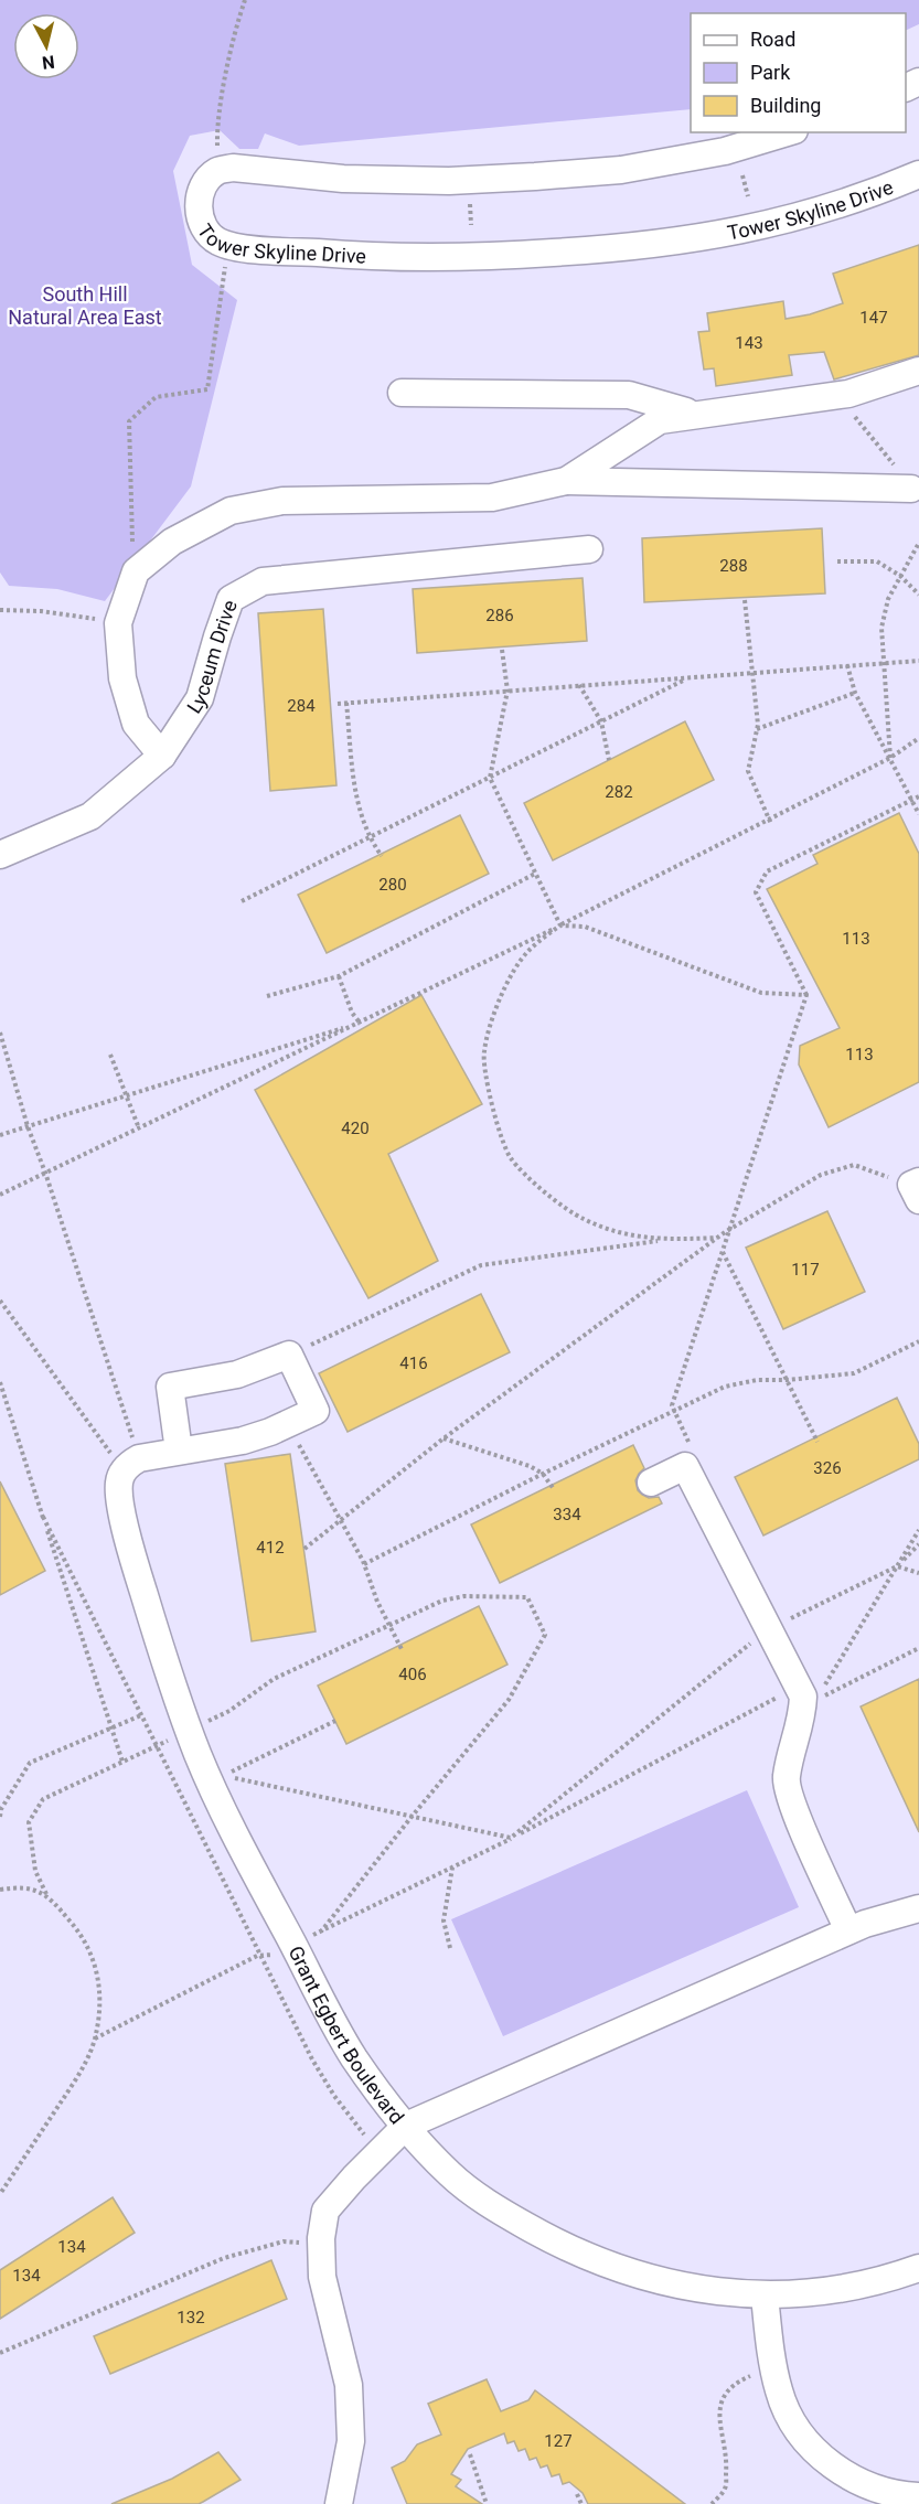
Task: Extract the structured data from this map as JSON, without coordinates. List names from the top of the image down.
{
  "streets": {
    "street": ["Tower Skyline Drive", "Lyceum Drive", "Grant Egbert Boulevard"]
  },
  "parks": ["South Hill Natural Area East"],
  "house_numbers": [
    "147",
    "143",
    "288",
    "286",
    "284",
    "282",
    "280",
    "113",
    "113",
    "420",
    "117",
    "416",
    "326",
    "334",
    "412",
    "406",
    "134",
    "134",
    "132",
    "127"
  ],
  "legend": ["Road", "Park", "Building"],
  "north": "bottom"
}
